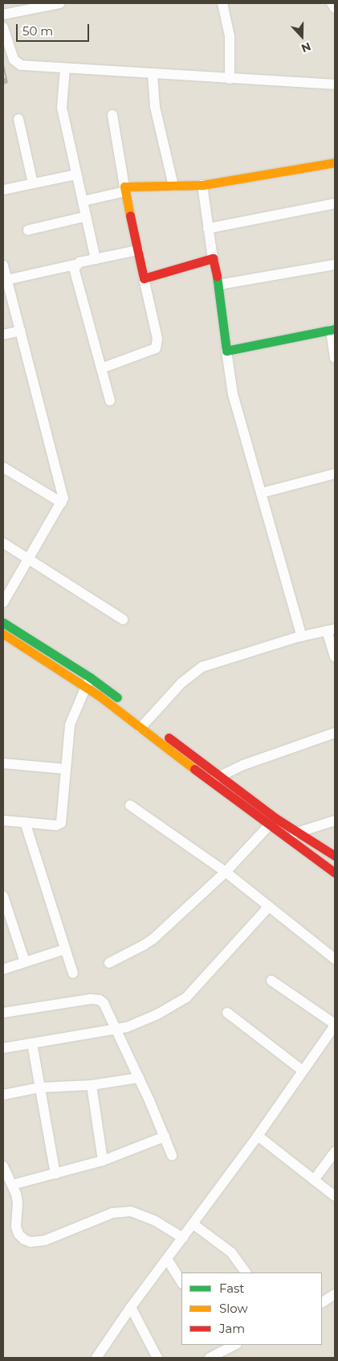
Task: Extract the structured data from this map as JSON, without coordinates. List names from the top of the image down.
{
  "legend": ["Fast", "Slow", "Jam"],
  "scale_bar": "50 m",
  "north": "bottom"
}
